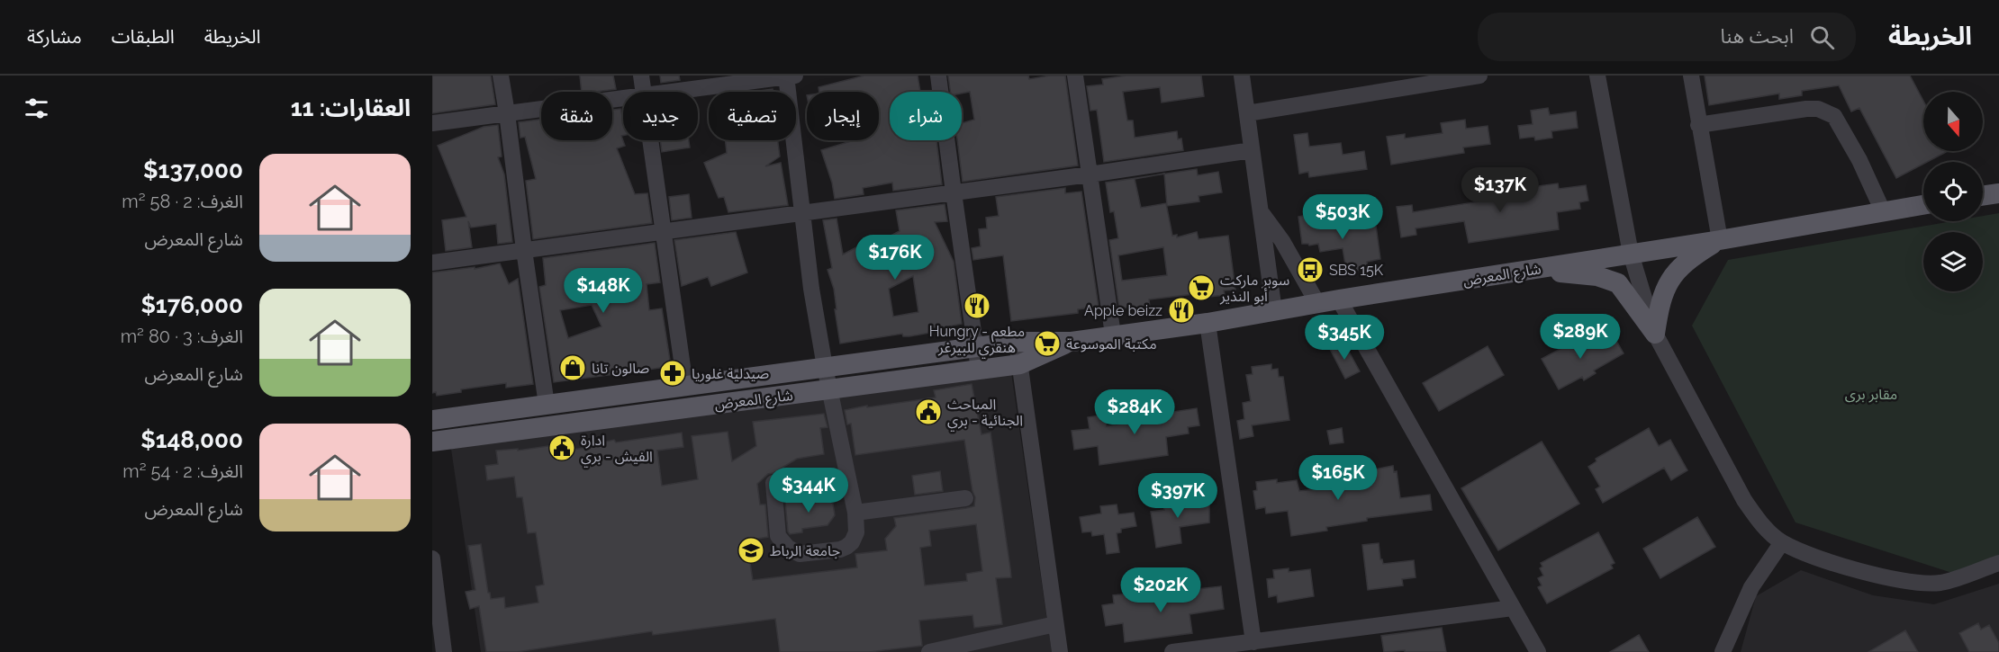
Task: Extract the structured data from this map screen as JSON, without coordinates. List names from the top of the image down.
{
  "streets": {
    "main road": ["شارع المعرض"]
  },
  "parks": ["مقابر برى"],
  "places": {
    "bus stop": ["SBS 15K"],
    "supermarket": ["سوبر ماركت أبو النذير", "مكتبة الموسوعة"],
    "restaurant": ["Hungry - مطعم هنقري للبيرغر", "Apple beizz"],
    "shop": ["صالون تانا"],
    "pharmacy": ["صيدلية غلوريا"],
    "public building": ["المباحث الجنائية - بري", "ادارة الفيش - بري"],
    "school or university": ["جامعة الرباط"]
  },
  "north": "bottom",
  "page": {
    "header": "الخريطة",
    "search": "ابحث هنا",
    "nav": ["الخريطة", "الطبقات", "مشاركة"],
    "heading": "العقارات: 11",
    "chip": [
      "شراء",
      "إيجار",
      "تصفية",
      "جديد",
      "شقة"
    ],
    "list": [
      {
        "name": "$137,000",
        "note": "الغرف: 2 · 58 m² · شارع المعرض"
      },
      {
        "name": "$176,000",
        "note": "الغرف: 3 · 80 m² · شارع المعرض"
      },
      {
        "name": "$148,000",
        "note": "الغرف: 2 · 54 m² · شارع المعرض"
      }
    ],
    "price": [
      "$137K",
      "$503K",
      "$176K",
      "$148K",
      "$289K",
      "$345K",
      "$284K",
      "$165K",
      "$344K",
      "$397K",
      "$202K"
    ]
  }
}
